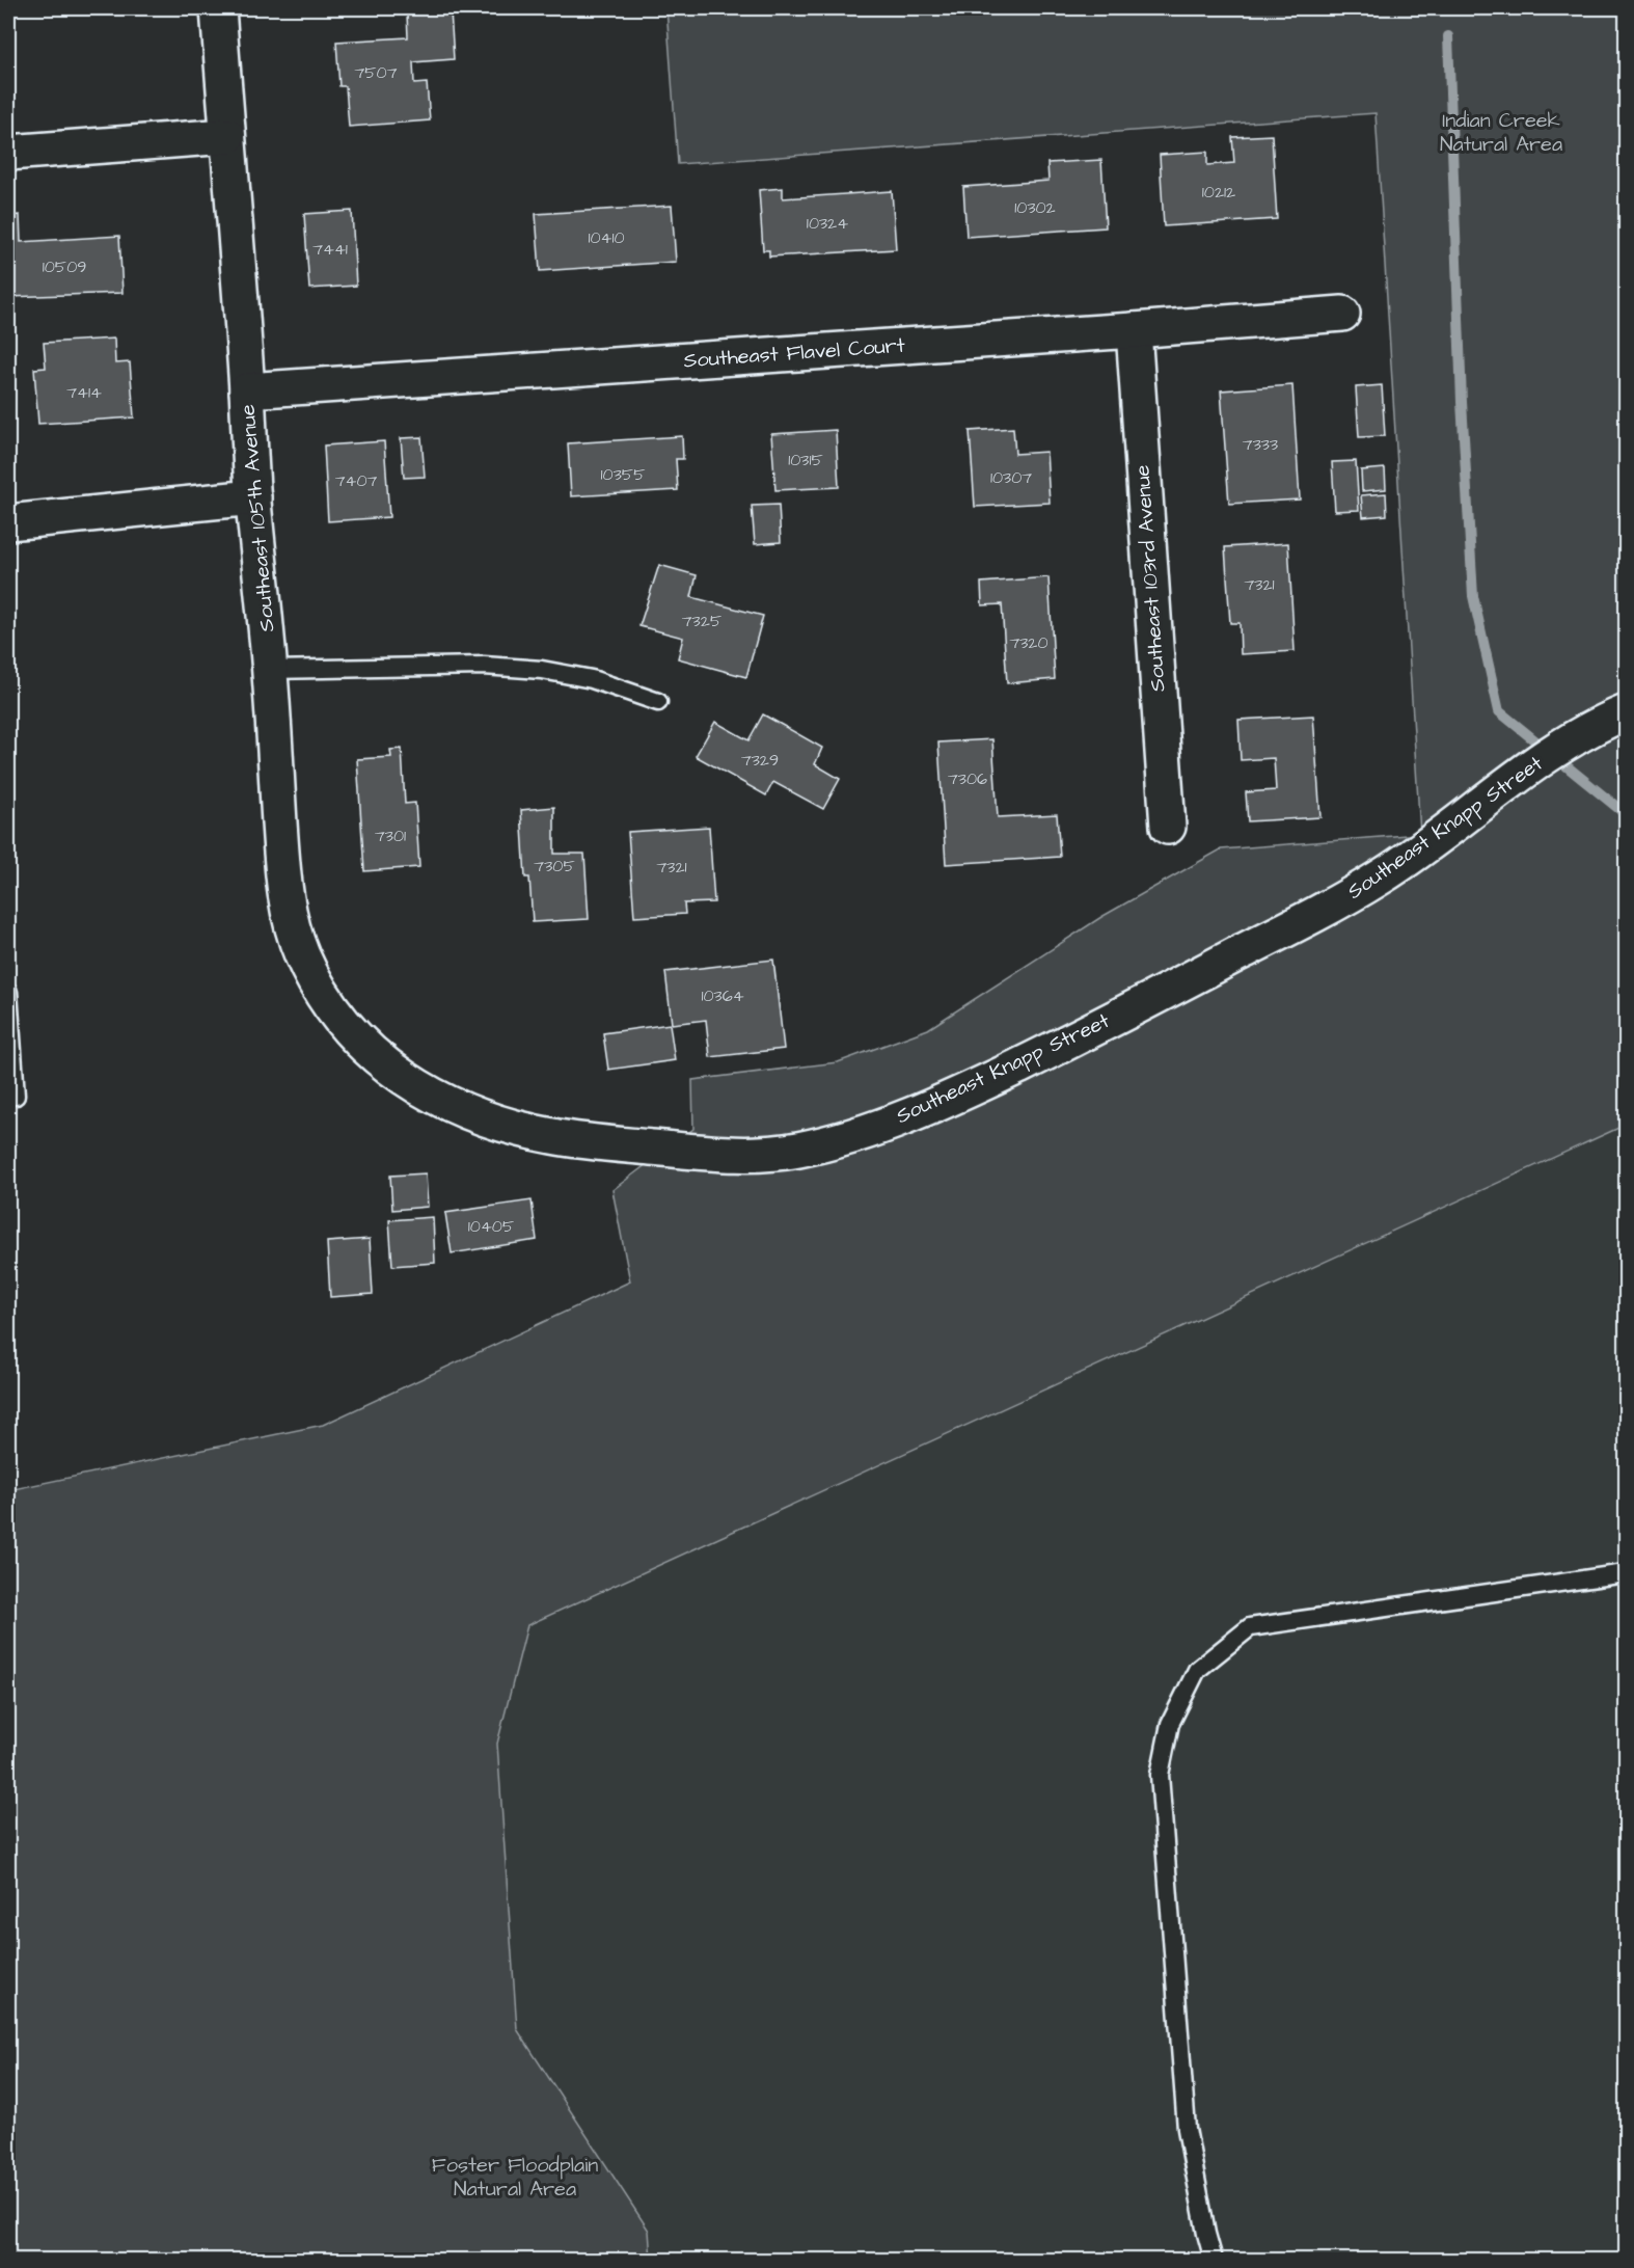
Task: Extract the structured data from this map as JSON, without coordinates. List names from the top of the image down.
{
  "streets": {
    "street": [
      "Southeast Flavel Court",
      "Southeast 105th Avenue",
      "Southeast 103rd Avenue",
      "Southeast Knapp Street"
    ]
  },
  "crossings": [
    ["Southeast Flavel Court", "Southeast 105th Avenue"],
    ["Southeast Flavel Court", "Southeast 103rd Avenue"],
    ["Southeast 105th Avenue", "Southeast Knapp Street"]
  ],
  "parks": ["Indian Creek Natural Area", "Foster Floodplain Natural Area"],
  "house_numbers": [
    "7507",
    "10212",
    "10302",
    "10324",
    "10410",
    "7441",
    "10509",
    "7414",
    "7333",
    "10315",
    "10355",
    "10307",
    "7407",
    "7321",
    "7325",
    "7320",
    "7329",
    "7306",
    "7301",
    "7305",
    "7321",
    "10364",
    "10405"
  ]
}
